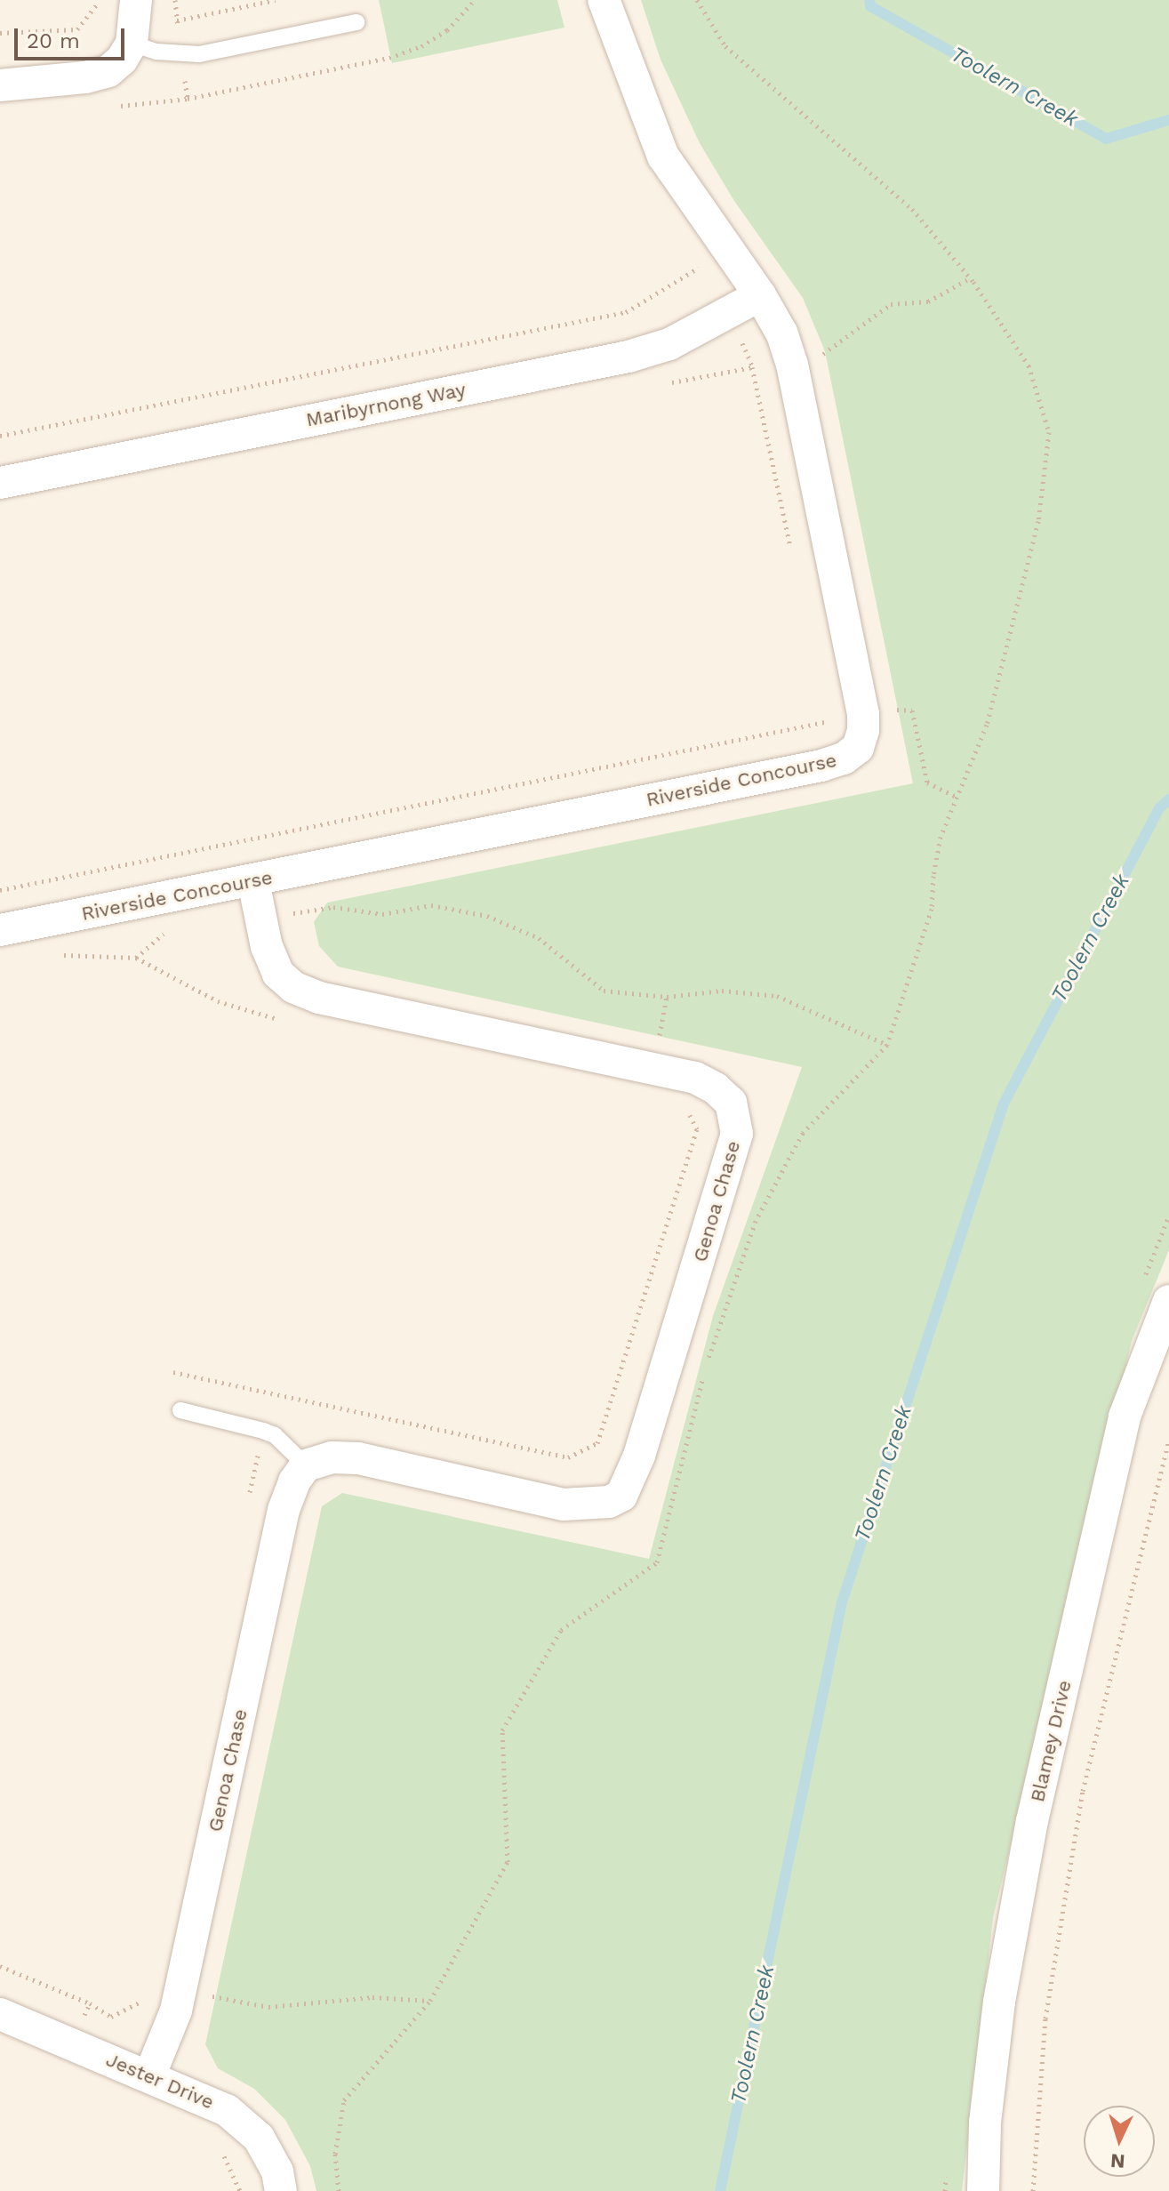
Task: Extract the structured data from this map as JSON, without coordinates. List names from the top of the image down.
{
  "streets": {
    "street": [
      "Maribyrnong Way",
      "Riverside Concourse",
      "Genoa Chase",
      "Blamey Drive",
      "Jester Drive"
    ]
  },
  "crossings": [
    ["Maribyrnong Way", "Riverside Concourse"],
    ["Riverside Concourse", "Genoa Chase"],
    ["Genoa Chase", "Jester Drive"]
  ],
  "water": ["Toolern Creek"],
  "scale_bar": "20 m",
  "north": "bottom"
}
